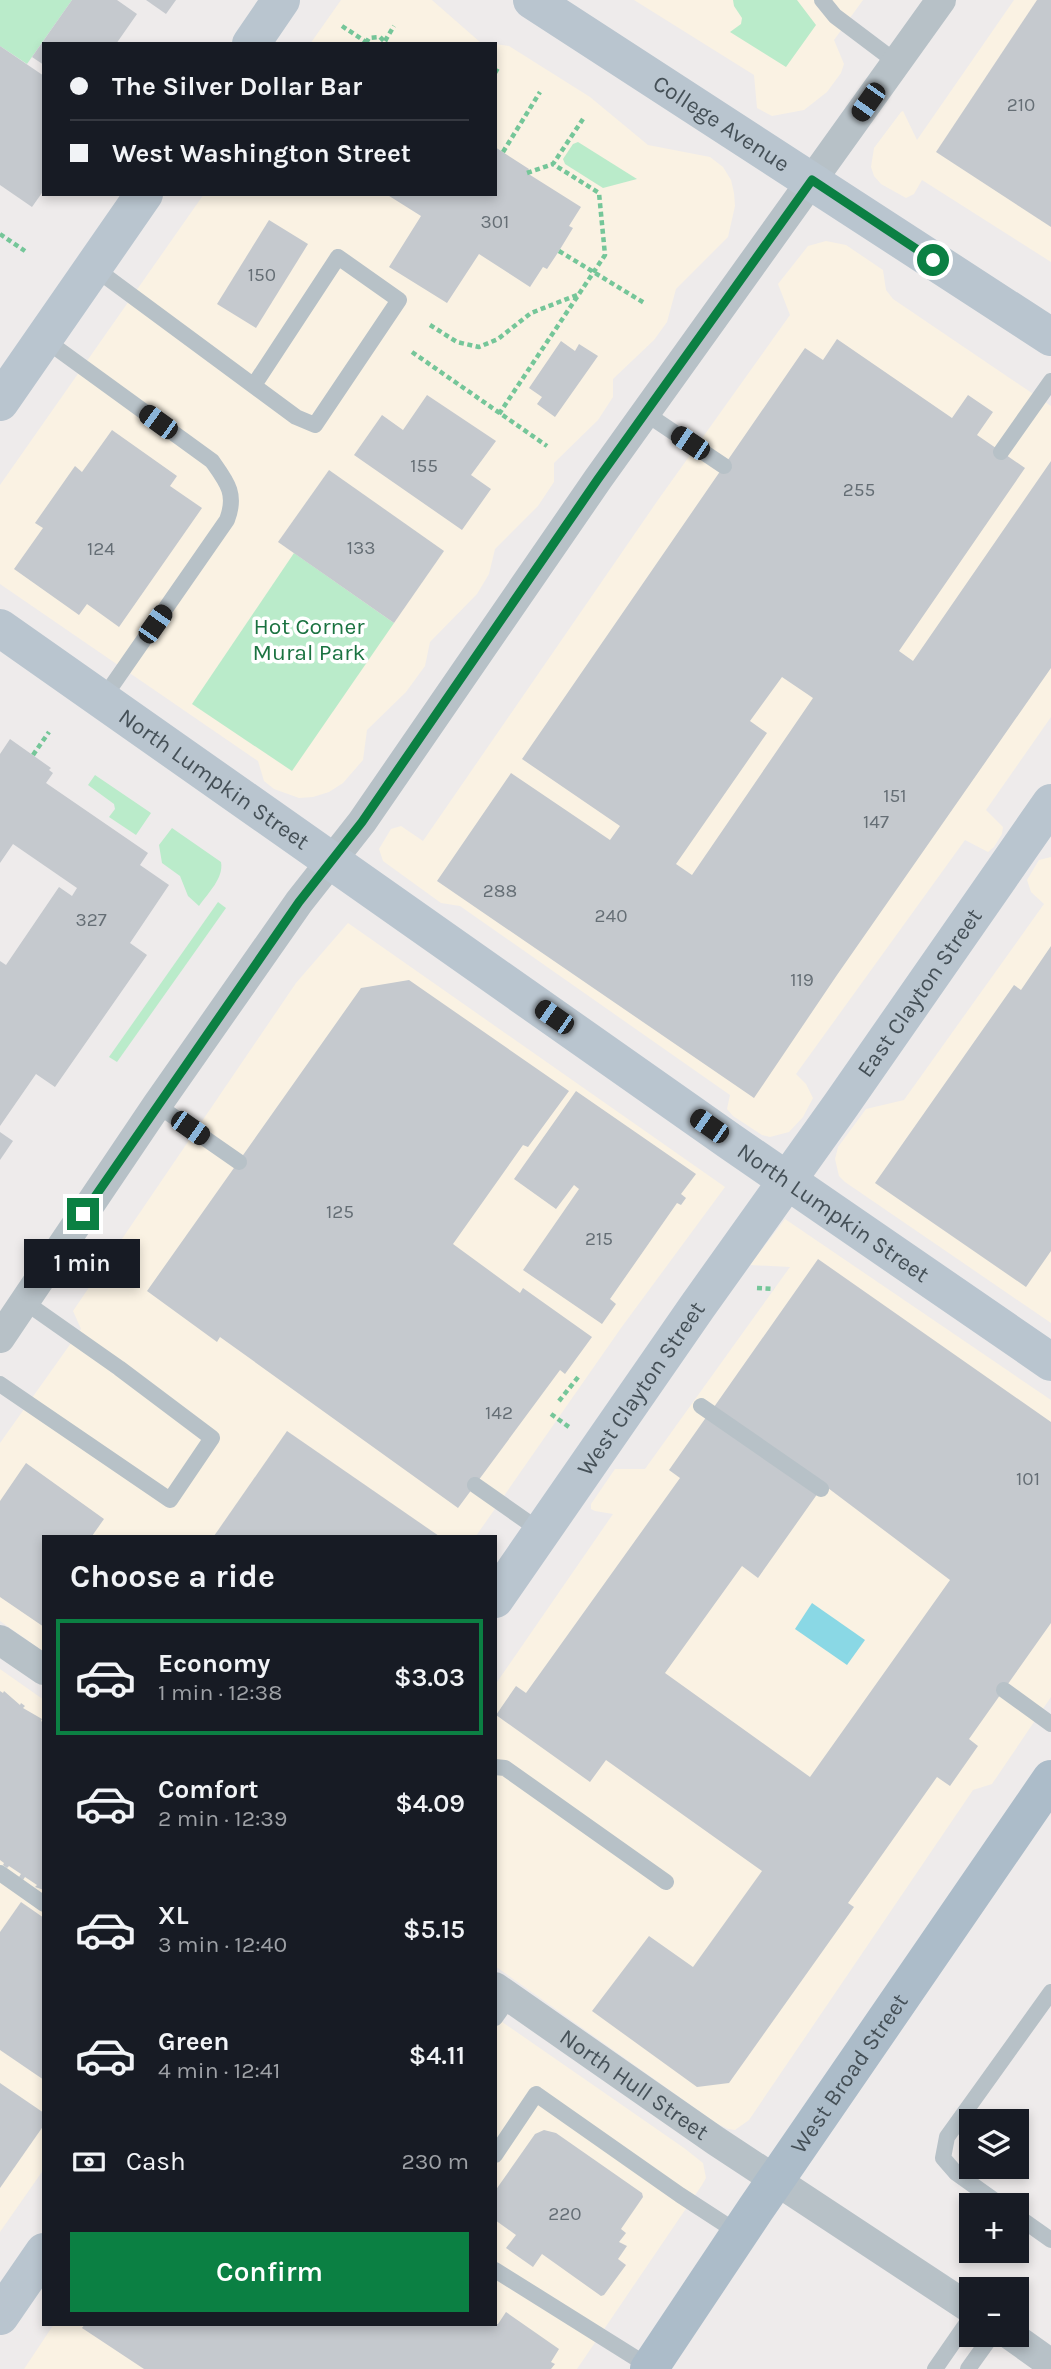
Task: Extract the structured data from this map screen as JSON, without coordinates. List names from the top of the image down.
{
  "streets": {
    "main road": ["West Broad Street"],
    "street": [
      "College Avenue",
      "North Lumpkin Street",
      "East Clayton Street",
      "West Clayton Street",
      "North Hull Street"
    ]
  },
  "crossings": [
    ["North Lumpkin Street", "East Clayton Street"],
    ["North Lumpkin Street", "West Clayton Street"],
    ["East Clayton Street", "West Clayton Street"],
    ["West Broad Street", "North Hull Street"]
  ],
  "parks": ["Hot Corner Mural Park"],
  "house_numbers": [
    "210",
    "301",
    "150",
    "155",
    "255",
    "133",
    "124",
    "151",
    "147",
    "288",
    "240",
    "327",
    "119",
    "125",
    "215",
    "142",
    "101",
    "220"
  ],
  "page": {
    "banner": ["The Silver Dollar Bar", "West Washington Street"],
    "bubble": "1 min",
    "heading": "Choose a ride",
    "list": [
      {
        "name": "Economy",
        "note": "1 min · 12:38",
        "value": "$3.03"
      },
      {
        "name": "Comfort",
        "note": "2 min · 12:39",
        "value": "$4.09"
      },
      {
        "name": "XL",
        "note": "3 min · 12:40",
        "value": "$5.15"
      },
      {
        "name": "Green",
        "note": "4 min · 12:41",
        "value": "$4.11"
      }
    ],
    "map_buttons": ["+", "−"],
    "pay": ["Cash", "230 m"],
    "buttons": "Confirm"
  }
}
